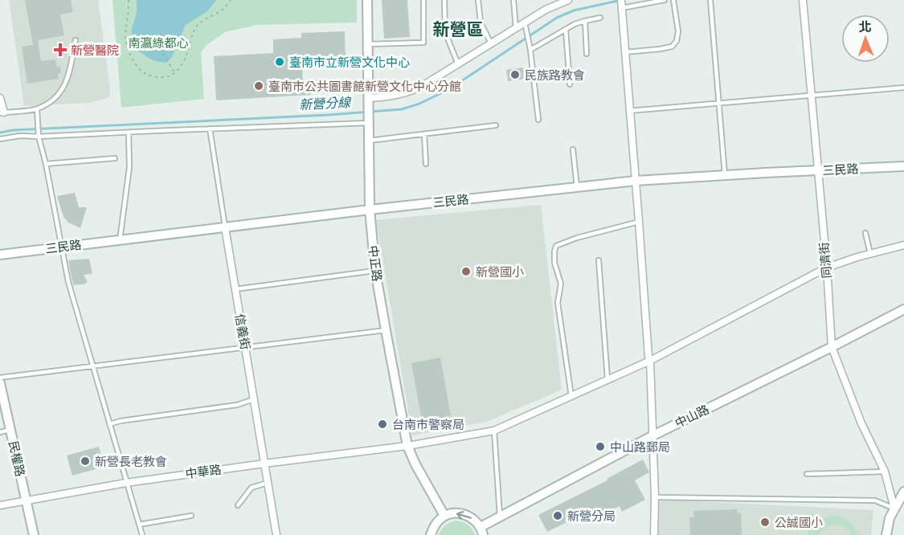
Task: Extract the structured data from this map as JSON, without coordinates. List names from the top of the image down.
{
  "streets": {
    "street": [
      "三民路",
      "同濟街",
      "中正路",
      "信義街",
      "中山路",
      "民權路",
      "中華路"
    ]
  },
  "crossings": [
    ["三民路", "同濟街"],
    ["三民路", "中正路"],
    ["三民路", "信義街"],
    ["同濟街", "中山路"],
    ["同濟街", "中華路"],
    ["中正路", "中華路"],
    ["信義街", "中華路"],
    ["民權路", "中華路"]
  ],
  "districts": ["新營區"],
  "water": ["新營分線"],
  "parks": ["南瀛綠都心"],
  "places": {
    "health": ["新營醫院"],
    "other": [
      "臺南市立新營文化中心",
      "民族路教會",
      "臺南市公共圖書館新營文化中心分館",
      "新營國小",
      "台南市警察局",
      "中山路郵局",
      "新營長老教會",
      "新營分局",
      "公誠國小"
    ]
  },
  "north": "top"
}
